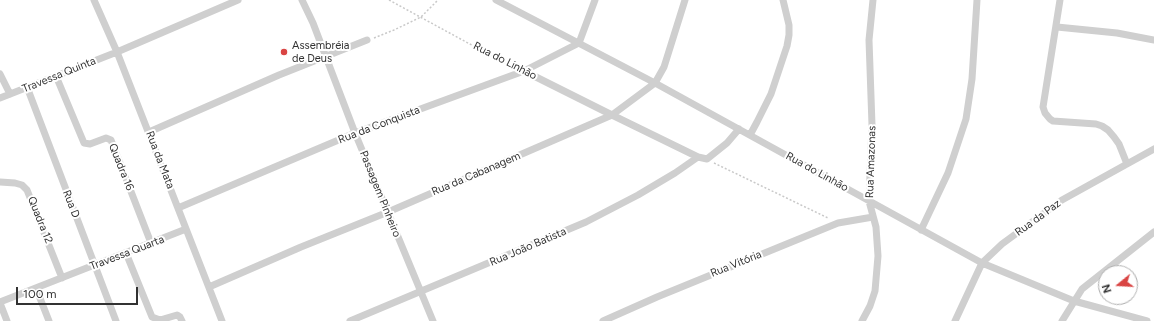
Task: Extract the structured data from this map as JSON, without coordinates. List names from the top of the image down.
{
  "streets": {
    "street": [
      "Rua do Linhão",
      "Travessa Quinta",
      "Rua da Conquista",
      "Rua da Mata",
      "Rua Amazonas",
      "Quadra 16",
      "Rua da Cabanagem",
      "Passagem Pinheiro",
      "Rua D",
      "Rua da Paz",
      "Quadra 12",
      "Rua João Batista",
      "Travessa Quarta",
      "Rua Vitória"
    ]
  },
  "crossings": [
    ["Rua do Linhão", "Rua da Conquista"],
    ["Rua do Linhão", "Rua Amazonas"],
    ["Rua do Linhão", "Rua da Cabanagem"],
    ["Rua do Linhão", "Rua da Paz"],
    ["Rua do Linhão", "Rua João Batista"],
    ["Travessa Quinta", "Rua da Mata"],
    ["Travessa Quinta", "Quadra 16"],
    ["Travessa Quinta", "Rua D"],
    ["Rua da Conquista", "Rua da Mata"],
    ["Rua da Conquista", "Passagem Pinheiro"],
    ["Rua da Mata", "Rua da Cabanagem"],
    ["Rua da Mata", "Travessa Quarta"],
    ["Rua Amazonas", "Rua Vitória"],
    ["Quadra 16", "Travessa Quarta"],
    ["Rua da Cabanagem", "Passagem Pinheiro"],
    ["Passagem Pinheiro", "Rua João Batista"],
    ["Rua D", "Travessa Quarta"],
    ["Quadra 12", "Travessa Quarta"]
  ],
  "places": ["Assembréia de Deus"],
  "scale_bar": "100 m",
  "north": "left"
}
